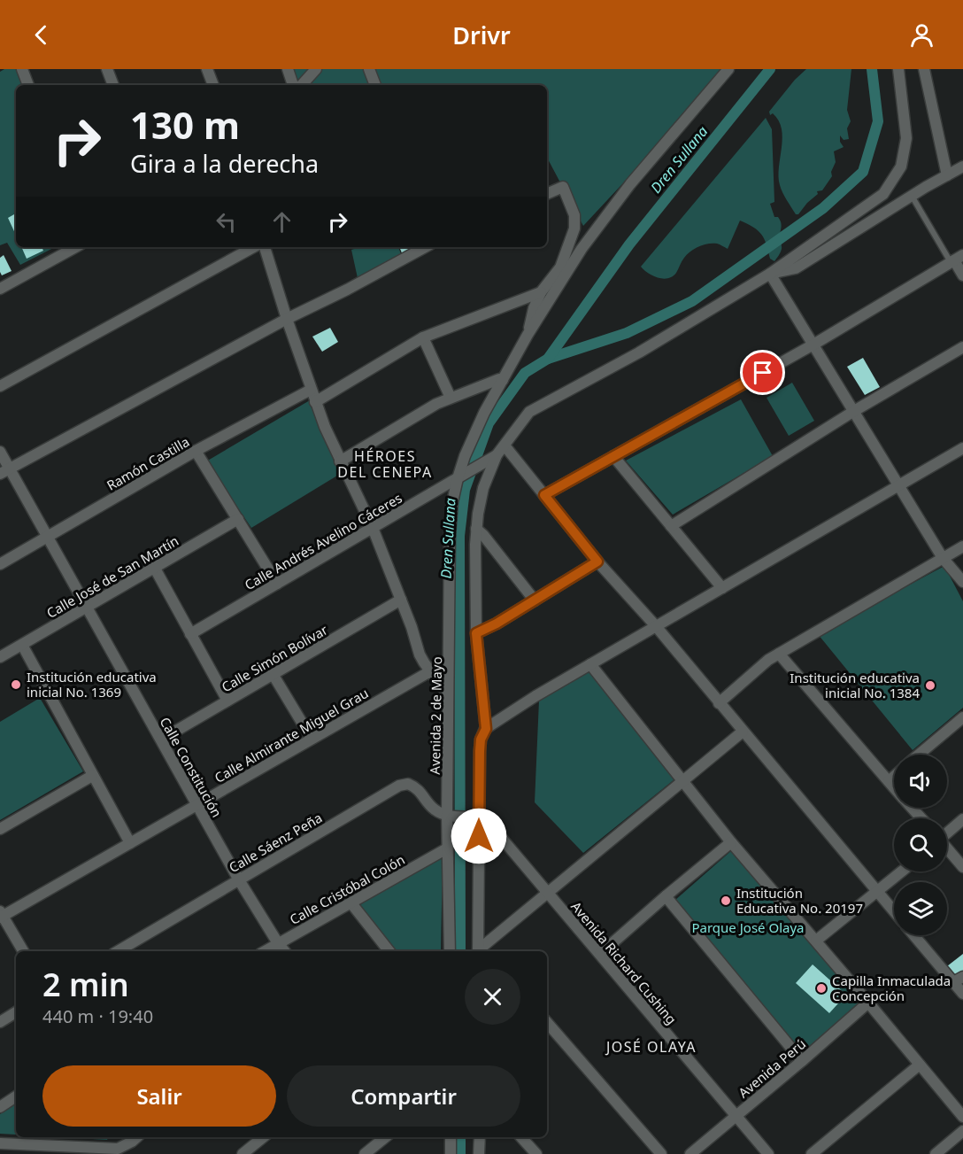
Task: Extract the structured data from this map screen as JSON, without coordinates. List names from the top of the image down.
{
  "streets": {
    "street": [
      "Ramón Castilla",
      "Calle Andrés Avelino Cáceres",
      "Calle José de San Martín",
      "Calle Simón Bolívar",
      "Avenida 2 de Mayo",
      "Calle Almirante Miguel Grau",
      "Calle Constitución",
      "Calle Sáenz Peña",
      "Calle Cristóbal Colón",
      "Avenida Richard Cushing",
      "Avenida Perú"
    ]
  },
  "crossings": [
    ["Ramón Castilla", "Calle Constitución"],
    ["Calle Andrés Avelino Cáceres", "Avenida 2 de Mayo"],
    ["Calle José de San Martín", "Calle Constitución"],
    ["Calle Simón Bolívar", "Calle Constitución"],
    ["Avenida 2 de Mayo", "Calle Sáenz Peña"],
    ["Avenida 2 de Mayo", "Calle Cristóbal Colón"],
    ["Calle Almirante Miguel Grau", "Calle Constitución"],
    ["Calle Constitución", "Calle Sáenz Peña"],
    ["Calle Constitución", "Calle Cristóbal Colón"],
    ["Avenida Richard Cushing", "Avenida Perú"]
  ],
  "districts": ["HÉROES DEL CENEPA", "JOSÉ OLAYA"],
  "water": ["Dren Sullana"],
  "parks": ["Parque José Olaya"],
  "places": [
    "Institución educativa inicial No. 1369",
    "Institución educativa inicial No. 1384",
    "Institución Educativa No. 20197",
    "Capilla Inmaculada Concepción"
  ],
  "page": {
    "header": "Drivr",
    "turn": ["130 m", "Gira a la derecha"],
    "heading": ["2 min", "440 m · 19:40"],
    "buttons": ["Salir", "Compartir"]
  }
}
